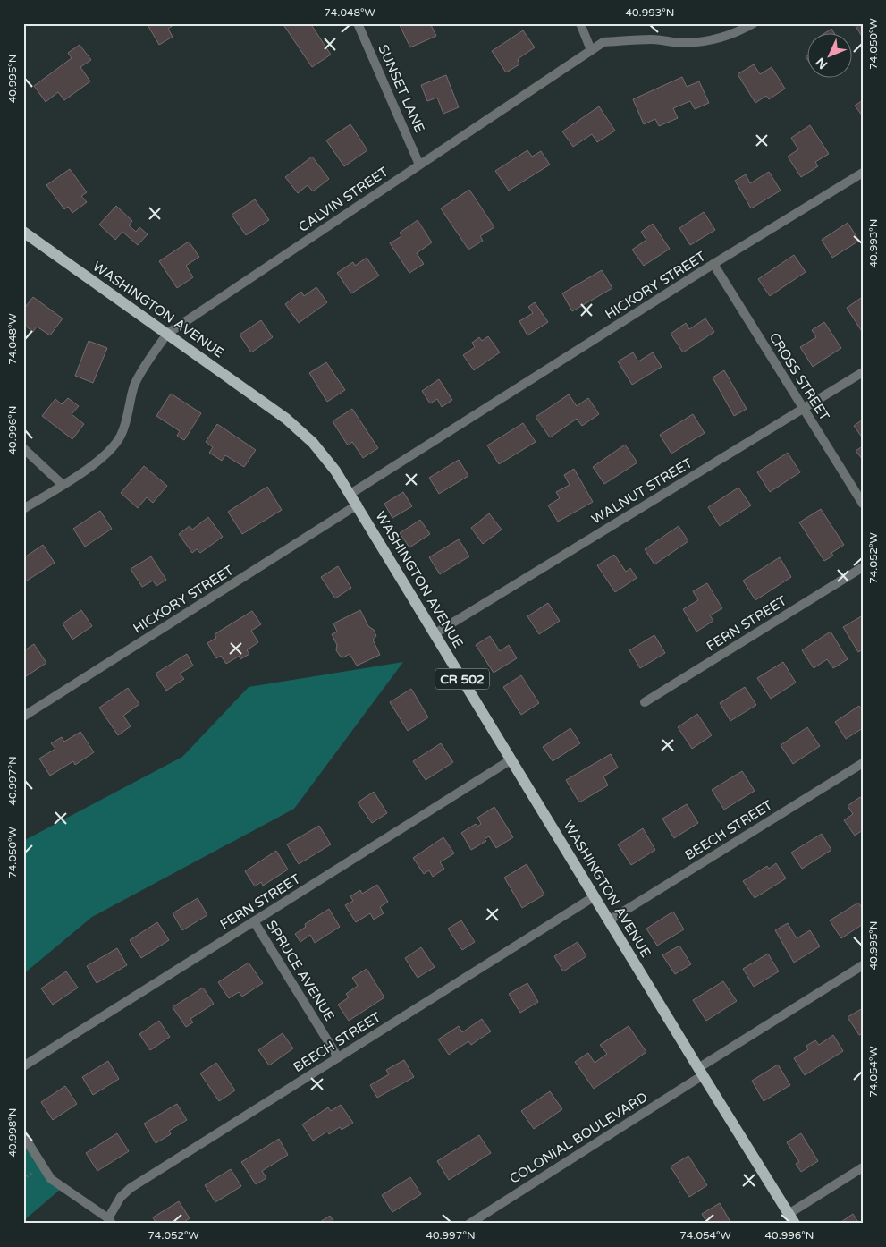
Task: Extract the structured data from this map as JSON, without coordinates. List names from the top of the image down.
{
  "streets": {
    "main road": ["WASHINGTON AVENUE", "CR 502"],
    "street": [
      "SUNSET LANE",
      "CALVIN STREET",
      "HICKORY STREET",
      "CROSS STREET",
      "WALNUT STREET",
      "FERN STREET",
      "BEECH STREET",
      "SPRUCE AVENUE",
      "COLONIAL BOULEVARD"
    ]
  },
  "crossings": [
    ["SUNSET LANE", "CALVIN STREET"],
    ["CALVIN STREET", "WASHINGTON AVENUE"],
    ["HICKORY STREET", "WASHINGTON AVENUE"],
    ["HICKORY STREET", "CROSS STREET"],
    ["WASHINGTON AVENUE", "WALNUT STREET"],
    ["WASHINGTON AVENUE", "FERN STREET"],
    ["WASHINGTON AVENUE", "BEECH STREET"],
    ["WASHINGTON AVENUE", "COLONIAL BOULEVARD"],
    ["CROSS STREET", "WALNUT STREET"],
    ["FERN STREET", "SPRUCE AVENUE"],
    ["BEECH STREET", "SPRUCE AVENUE"]
  ],
  "north": "bottom left",
  "coordinates": [
    "74.048°W",
    "40.993°N",
    "74.050°W",
    "40.995°N",
    "40.996°N",
    "74.052°W",
    "40.997°N",
    "74.054°W",
    "40.998°N"
  ]
}
